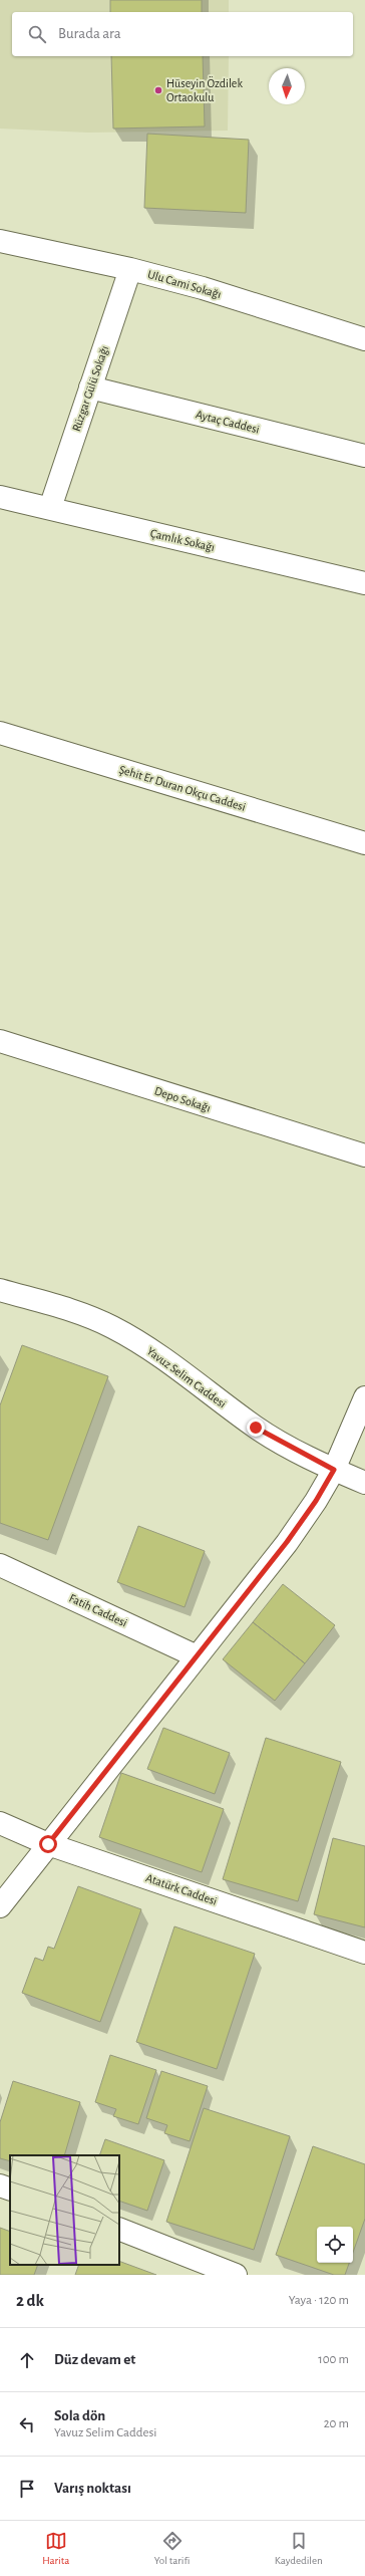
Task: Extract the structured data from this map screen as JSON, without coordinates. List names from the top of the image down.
{
  "streets": {
    "street": [
      "Ulu Cami Sokağı",
      "Rüzgar Gülü Sokağı",
      "Aytaç Caddesi",
      "Çamlık Sokağı",
      "Şehit Er Duran Okçu Caddesi",
      "Depo Sokağı",
      "Yavuz Selim Caddesi",
      "Fatih Caddesi",
      "Atatürk Caddesi"
    ]
  },
  "crossings": [
    ["Ulu Cami Sokağı", "Rüzgar Gülü Sokağı"],
    ["Rüzgar Gülü Sokağı", "Aytaç Caddesi"],
    ["Rüzgar Gülü Sokağı", "Çamlık Sokağı"]
  ],
  "places": ["Hüseyin Özdilek Ortaokulu"],
  "north": "bottom",
  "page": {
    "search": "Burada ara",
    "heading": ["2 dk", "Yaya · 120 m"],
    "list": [
      ["Düz devam et", "100 m"],
      ["Sola dön", "Yavuz Selim Caddesi", "20 m"],
      "Varış noktası"
    ],
    "nav": ["Harita", "Yol tarifi", "Kaydedilen"]
  }
}
